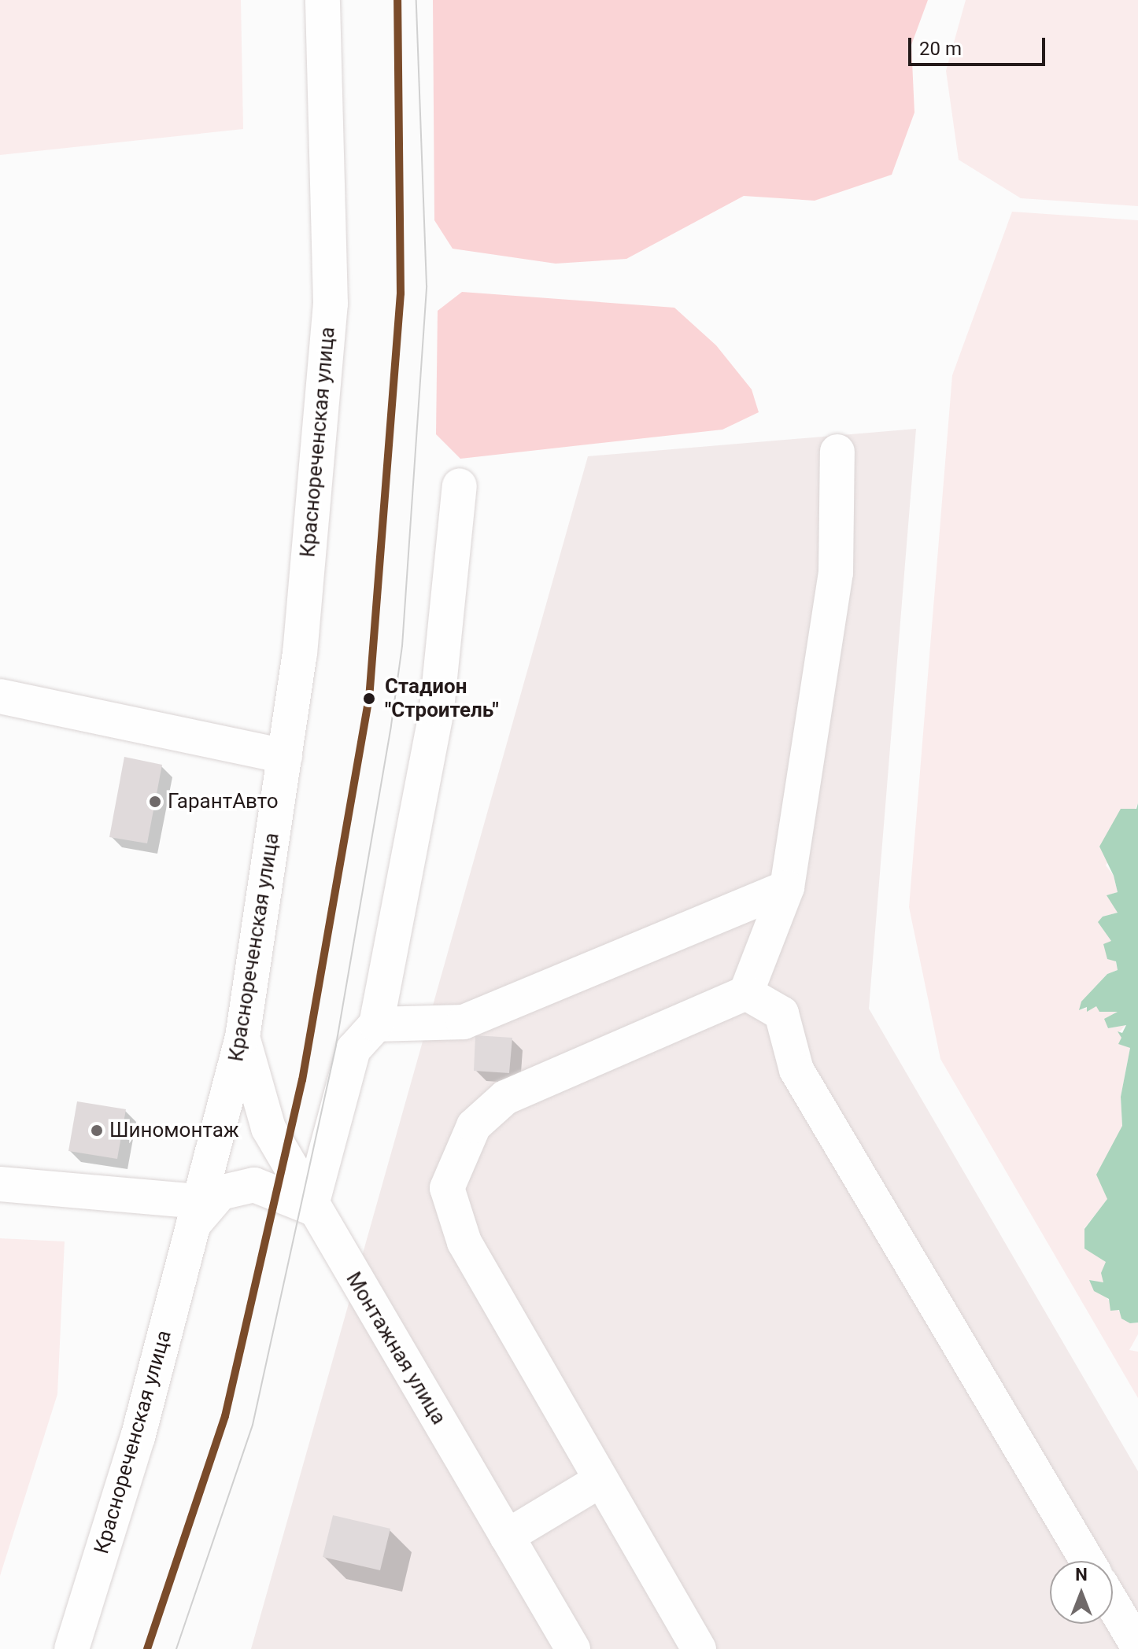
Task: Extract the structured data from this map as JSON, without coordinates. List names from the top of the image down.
{
  "streets": {
    "main road": ["Краснореченская улица", "Монтажная улица"]
  },
  "crossings": [
    ["Краснореченская улица", "Монтажная улица"]
  ],
  "places": ["Стадион \"Строитель\"", "ГарантАвто", "Шиномонтаж"],
  "scale_bar": "20 m",
  "north": "top"
}
